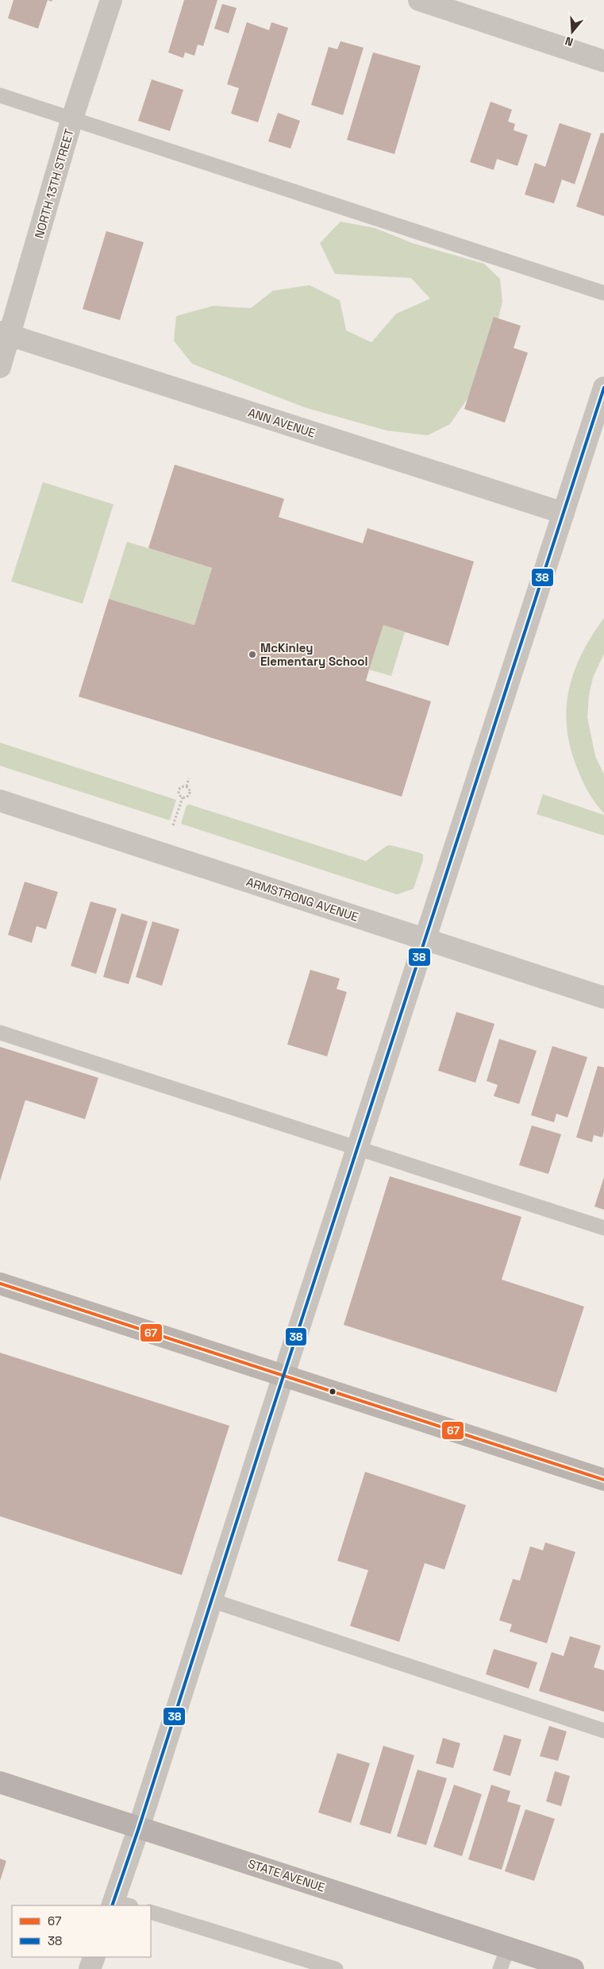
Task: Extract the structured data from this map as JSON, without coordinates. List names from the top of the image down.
{
  "streets": {
    "main road": ["STATE AVENUE"],
    "street": ["NORTH 13TH STREET", "ANN AVENUE", "ARMSTRONG AVENUE"]
  },
  "crossings": [
    ["NORTH 13TH STREET", "ANN AVENUE"]
  ],
  "places": ["McKinley Elementary School"],
  "lines": ["transit line 38", "transit line 67"],
  "legend": ["67", "38"],
  "north": "bottom"
}
